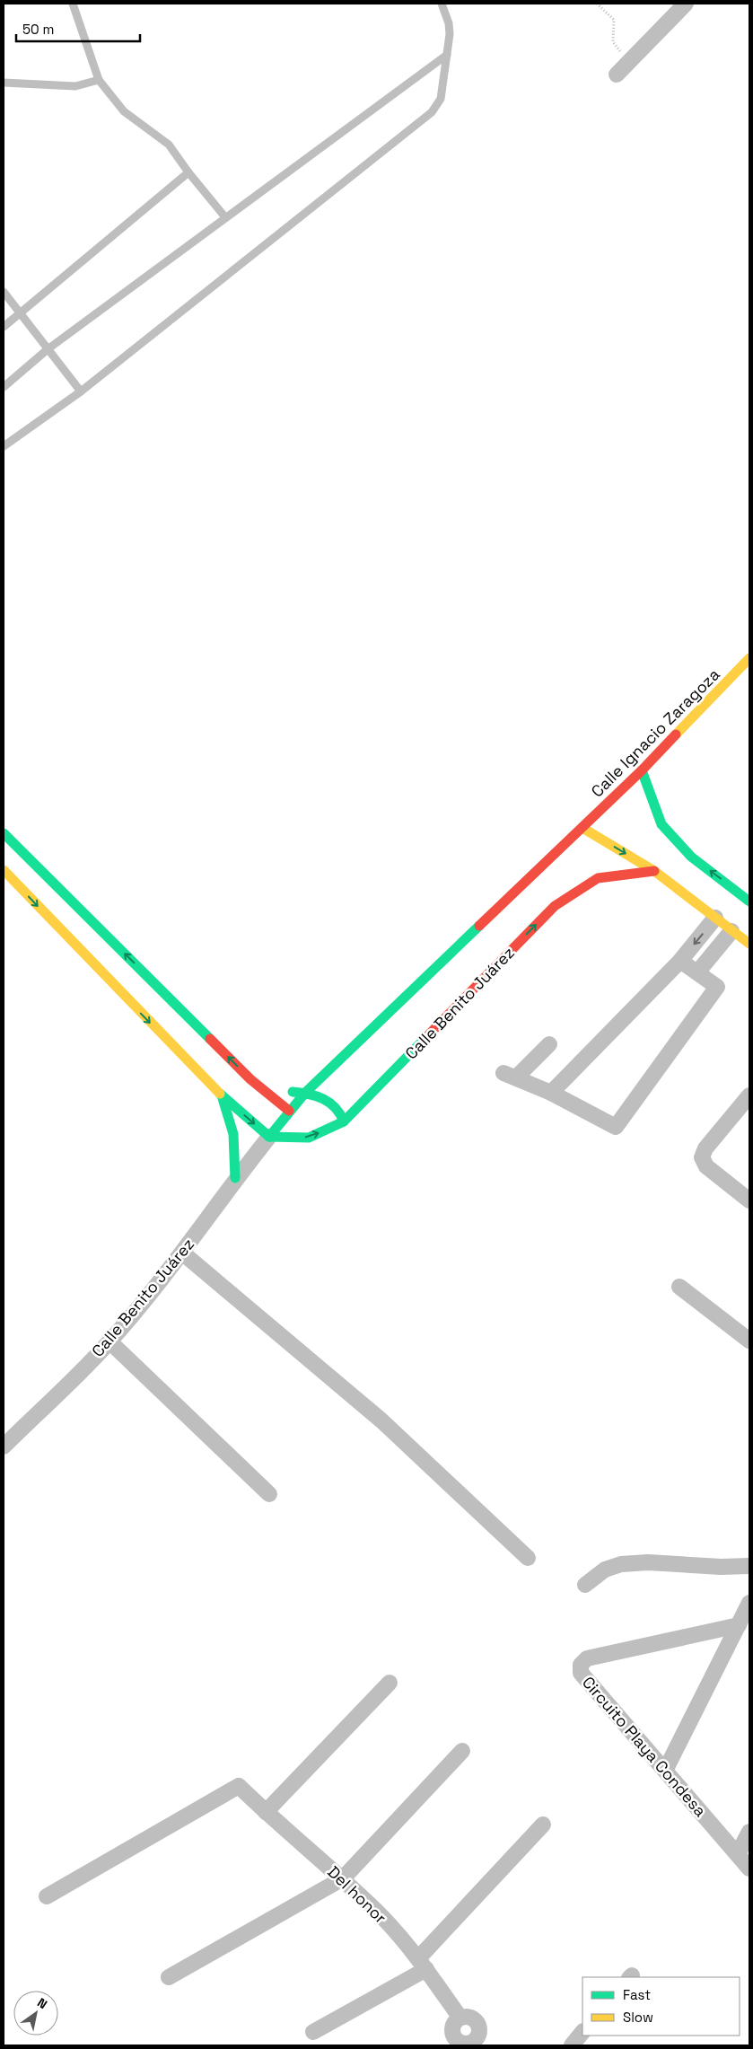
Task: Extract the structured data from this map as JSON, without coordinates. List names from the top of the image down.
{
  "streets": {
    "main road": ["Calle Ignacio Zaragoza", "Calle Benito Juárez"],
    "street": ["Circuito Playa Condesa", "Del honor"]
  },
  "crossings": [
    ["Calle Ignacio Zaragoza", "Calle Benito Juárez"]
  ],
  "legend": ["Fast", "Slow"],
  "scale_bar": "50 m",
  "north": "top right"
}
